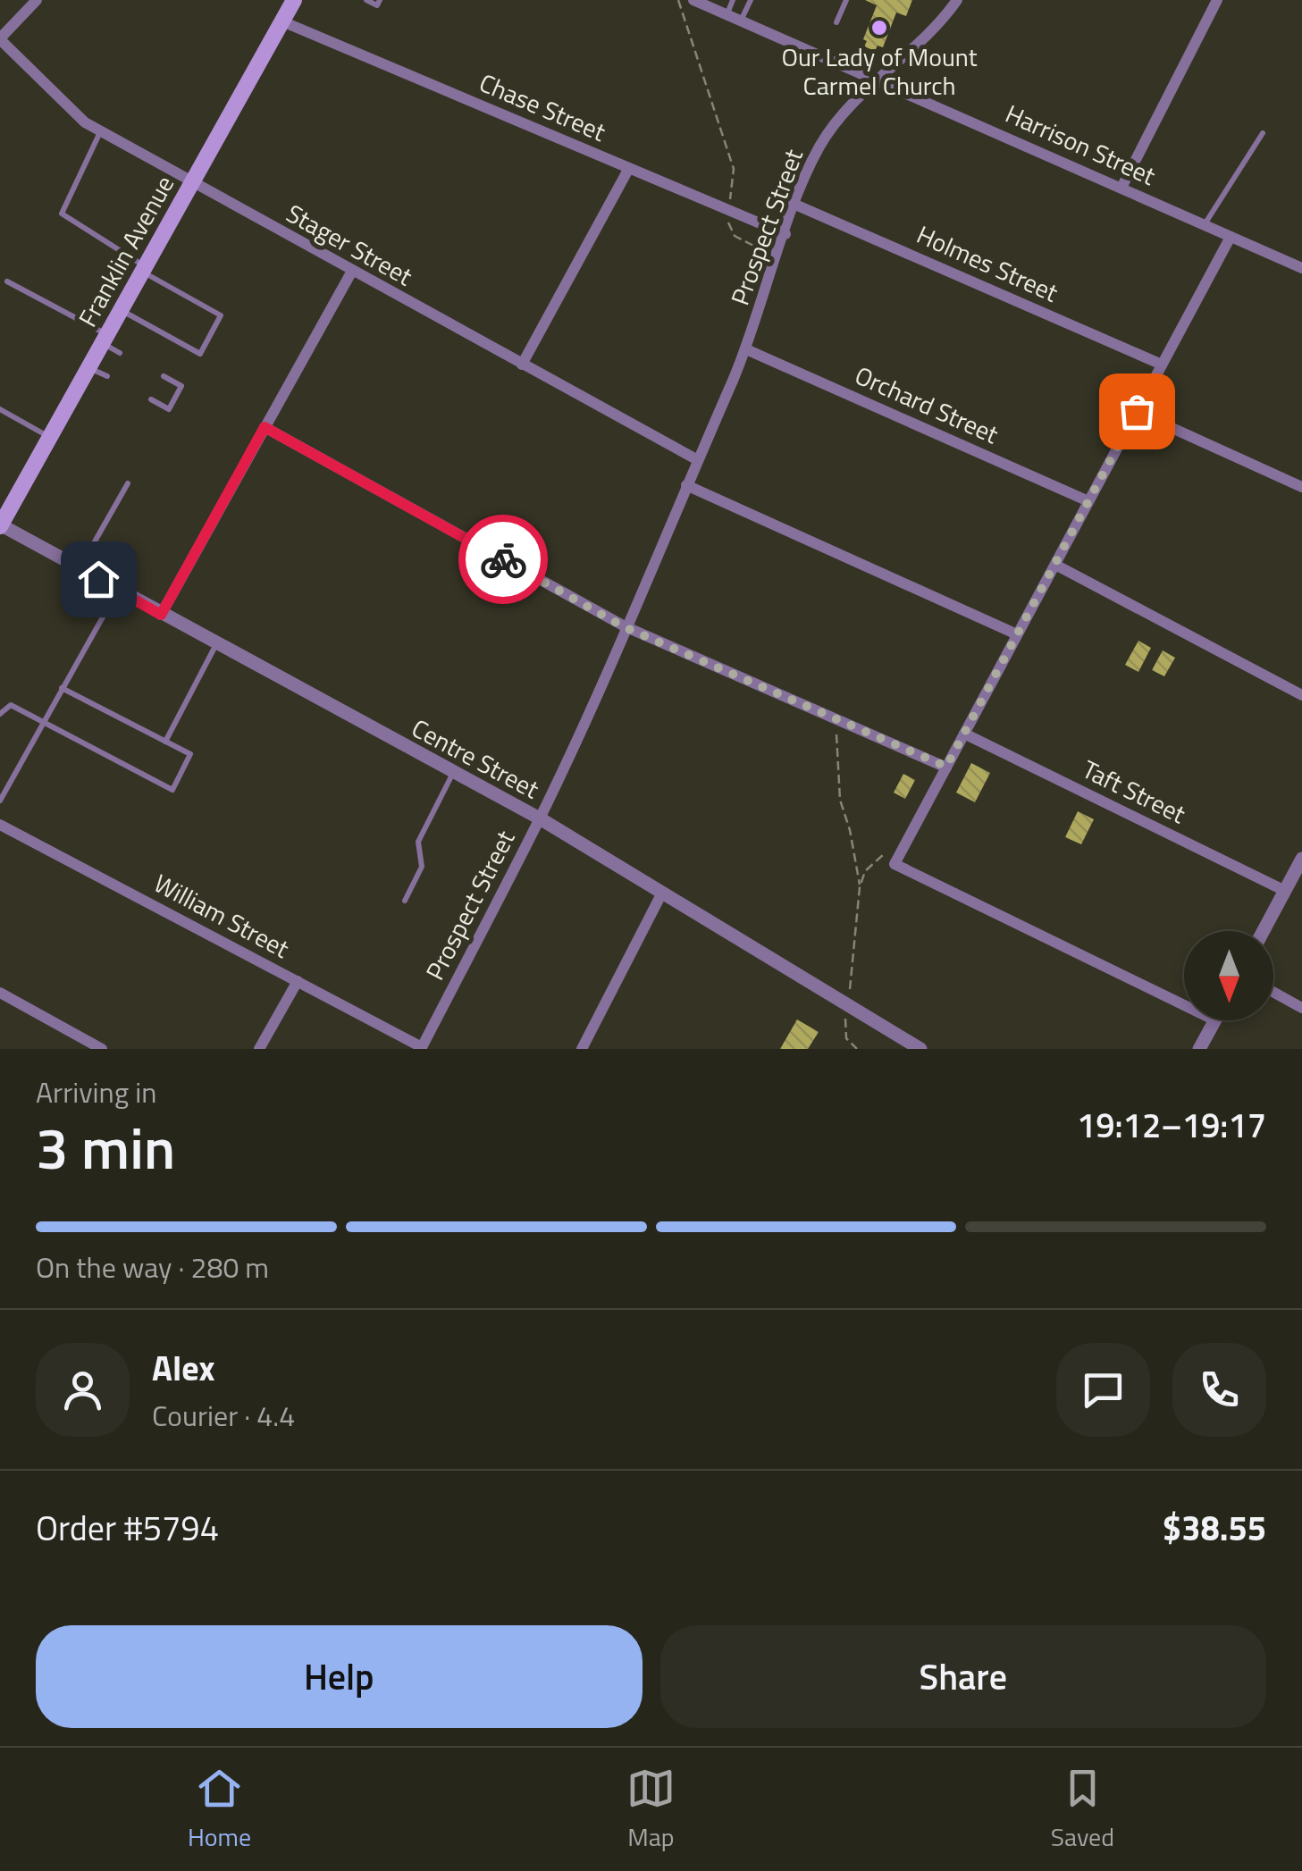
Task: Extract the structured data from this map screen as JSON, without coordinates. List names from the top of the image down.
{
  "streets": {
    "main road": ["Franklin Avenue"],
    "street": [
      "Chase Street",
      "Harrison Street",
      "Prospect Street",
      "Stager Street",
      "Holmes Street",
      "Orchard Street",
      "Centre Street",
      "Taft Street",
      "William Street"
    ]
  },
  "crossings": [
    ["Chase Street", "Prospect Street"],
    ["Chase Street", "Franklin Avenue"],
    ["Harrison Street", "Prospect Street"],
    ["Prospect Street", "Stager Street"],
    ["Prospect Street", "Holmes Street"],
    ["Prospect Street", "Orchard Street"],
    ["Prospect Street", "Centre Street"],
    ["Prospect Street", "William Street"],
    ["Stager Street", "Franklin Avenue"],
    ["Franklin Avenue", "Centre Street"]
  ],
  "places": ["Our Lady of Mount Carmel Church"],
  "north": "bottom",
  "page": {
    "heading": ["3 min", "Arriving in", "19:12–19:17"],
    "panel": [
      "Alex",
      "Courier · 4.4",
      "Order #5794",
      "$38.55"
    ],
    "bar": "On the way · 280 m",
    "buttons": ["Help", "Share"],
    "tabs": ["Home", "Map", "Saved"]
  }
}
